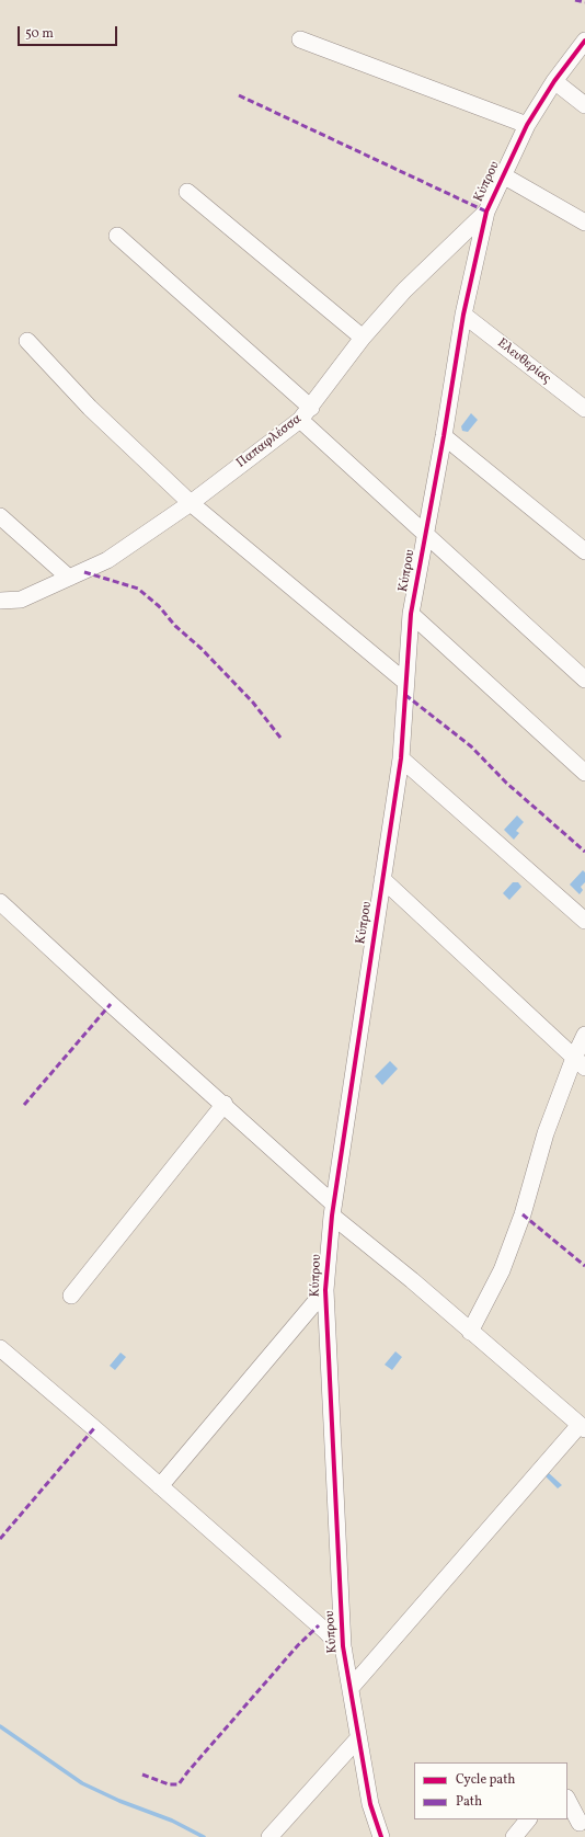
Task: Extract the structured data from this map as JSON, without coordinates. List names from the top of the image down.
{
  "streets": {
    "street": ["Κύπρου", "Ελευθερίας", "Παπαφλέσσα"]
  },
  "crossings": [
    ["Κύπρου", "Ελευθερίας"],
    ["Κύπρου", "Παπαφλέσσα"]
  ],
  "legend": ["Cycle path", "Path"],
  "scale_bar": "50 m"
}
